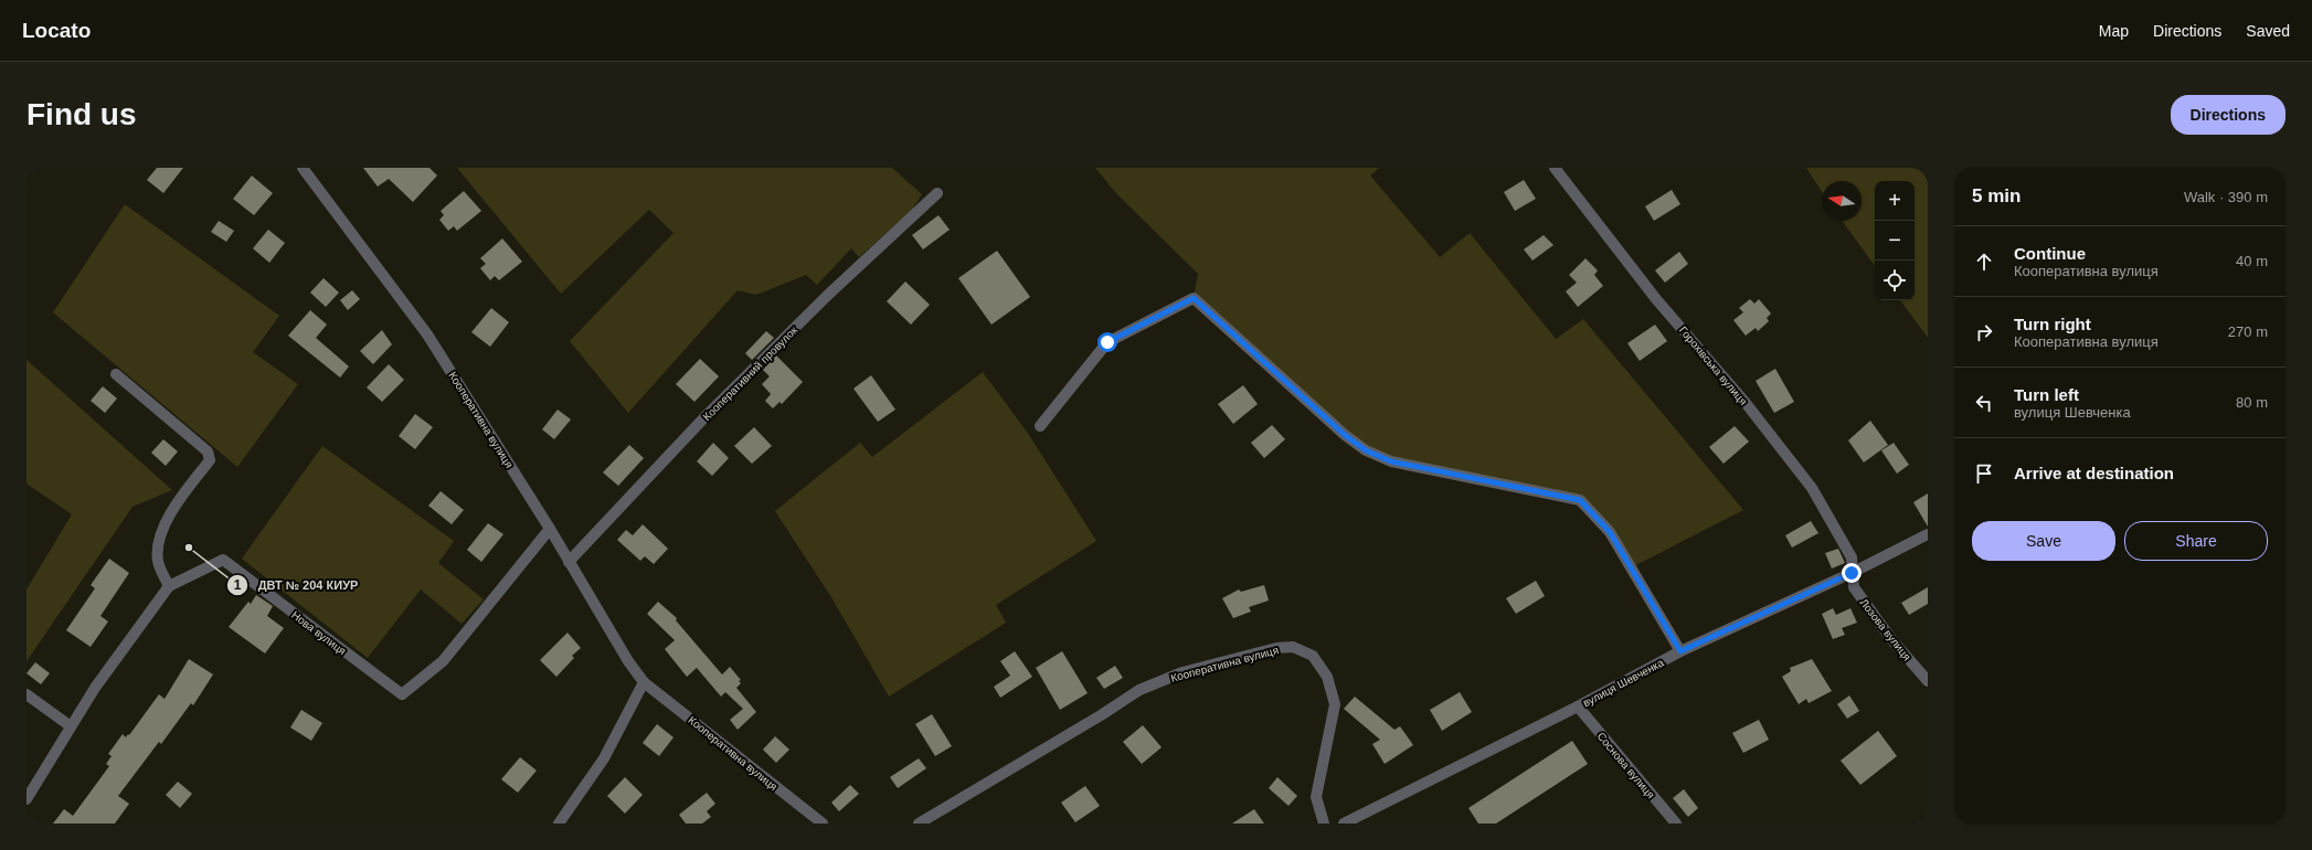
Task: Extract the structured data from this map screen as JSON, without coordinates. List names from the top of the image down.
{
  "streets": {
    "street": [
      "Горохівська вулиця",
      "Кооперативний провулок",
      "Кооперативна вулиця",
      "Лозова вулиця",
      "Нова вулиця",
      "вулиця Шевченка",
      "Соснова вулиця"
    ]
  },
  "crossings": [
    ["Горохівська вулиця", "Лозова вулиця"],
    ["Горохівська вулиця", "вулиця Шевченка"],
    ["Кооперативний провулок", "Кооперативна вулиця"],
    ["Кооперативна вулиця", "Нова вулиця"],
    ["Лозова вулиця", "вулиця Шевченка"],
    ["вулиця Шевченка", "Соснова вулиця"]
  ],
  "places": ["ДВТ № 204 КИУР"],
  "north": "left",
  "page": {
    "header": "Locato",
    "nav": ["Map", "Directions", "Saved"],
    "buttons": [
      "Directions",
      ["Save", "Share"]
    ],
    "title": "Find us",
    "heading": ["5 min", "Walk · 390 m"],
    "map_buttons": ["+", "−"],
    "list": [
      ["Continue", "Кооперативна вулиця", "40 m"],
      ["Turn right", "Кооперативна вулиця", "270 m"],
      ["Turn left", "вулиця Шевченка", "80 m"],
      "Arrive at destination"
    ]
  }
}
